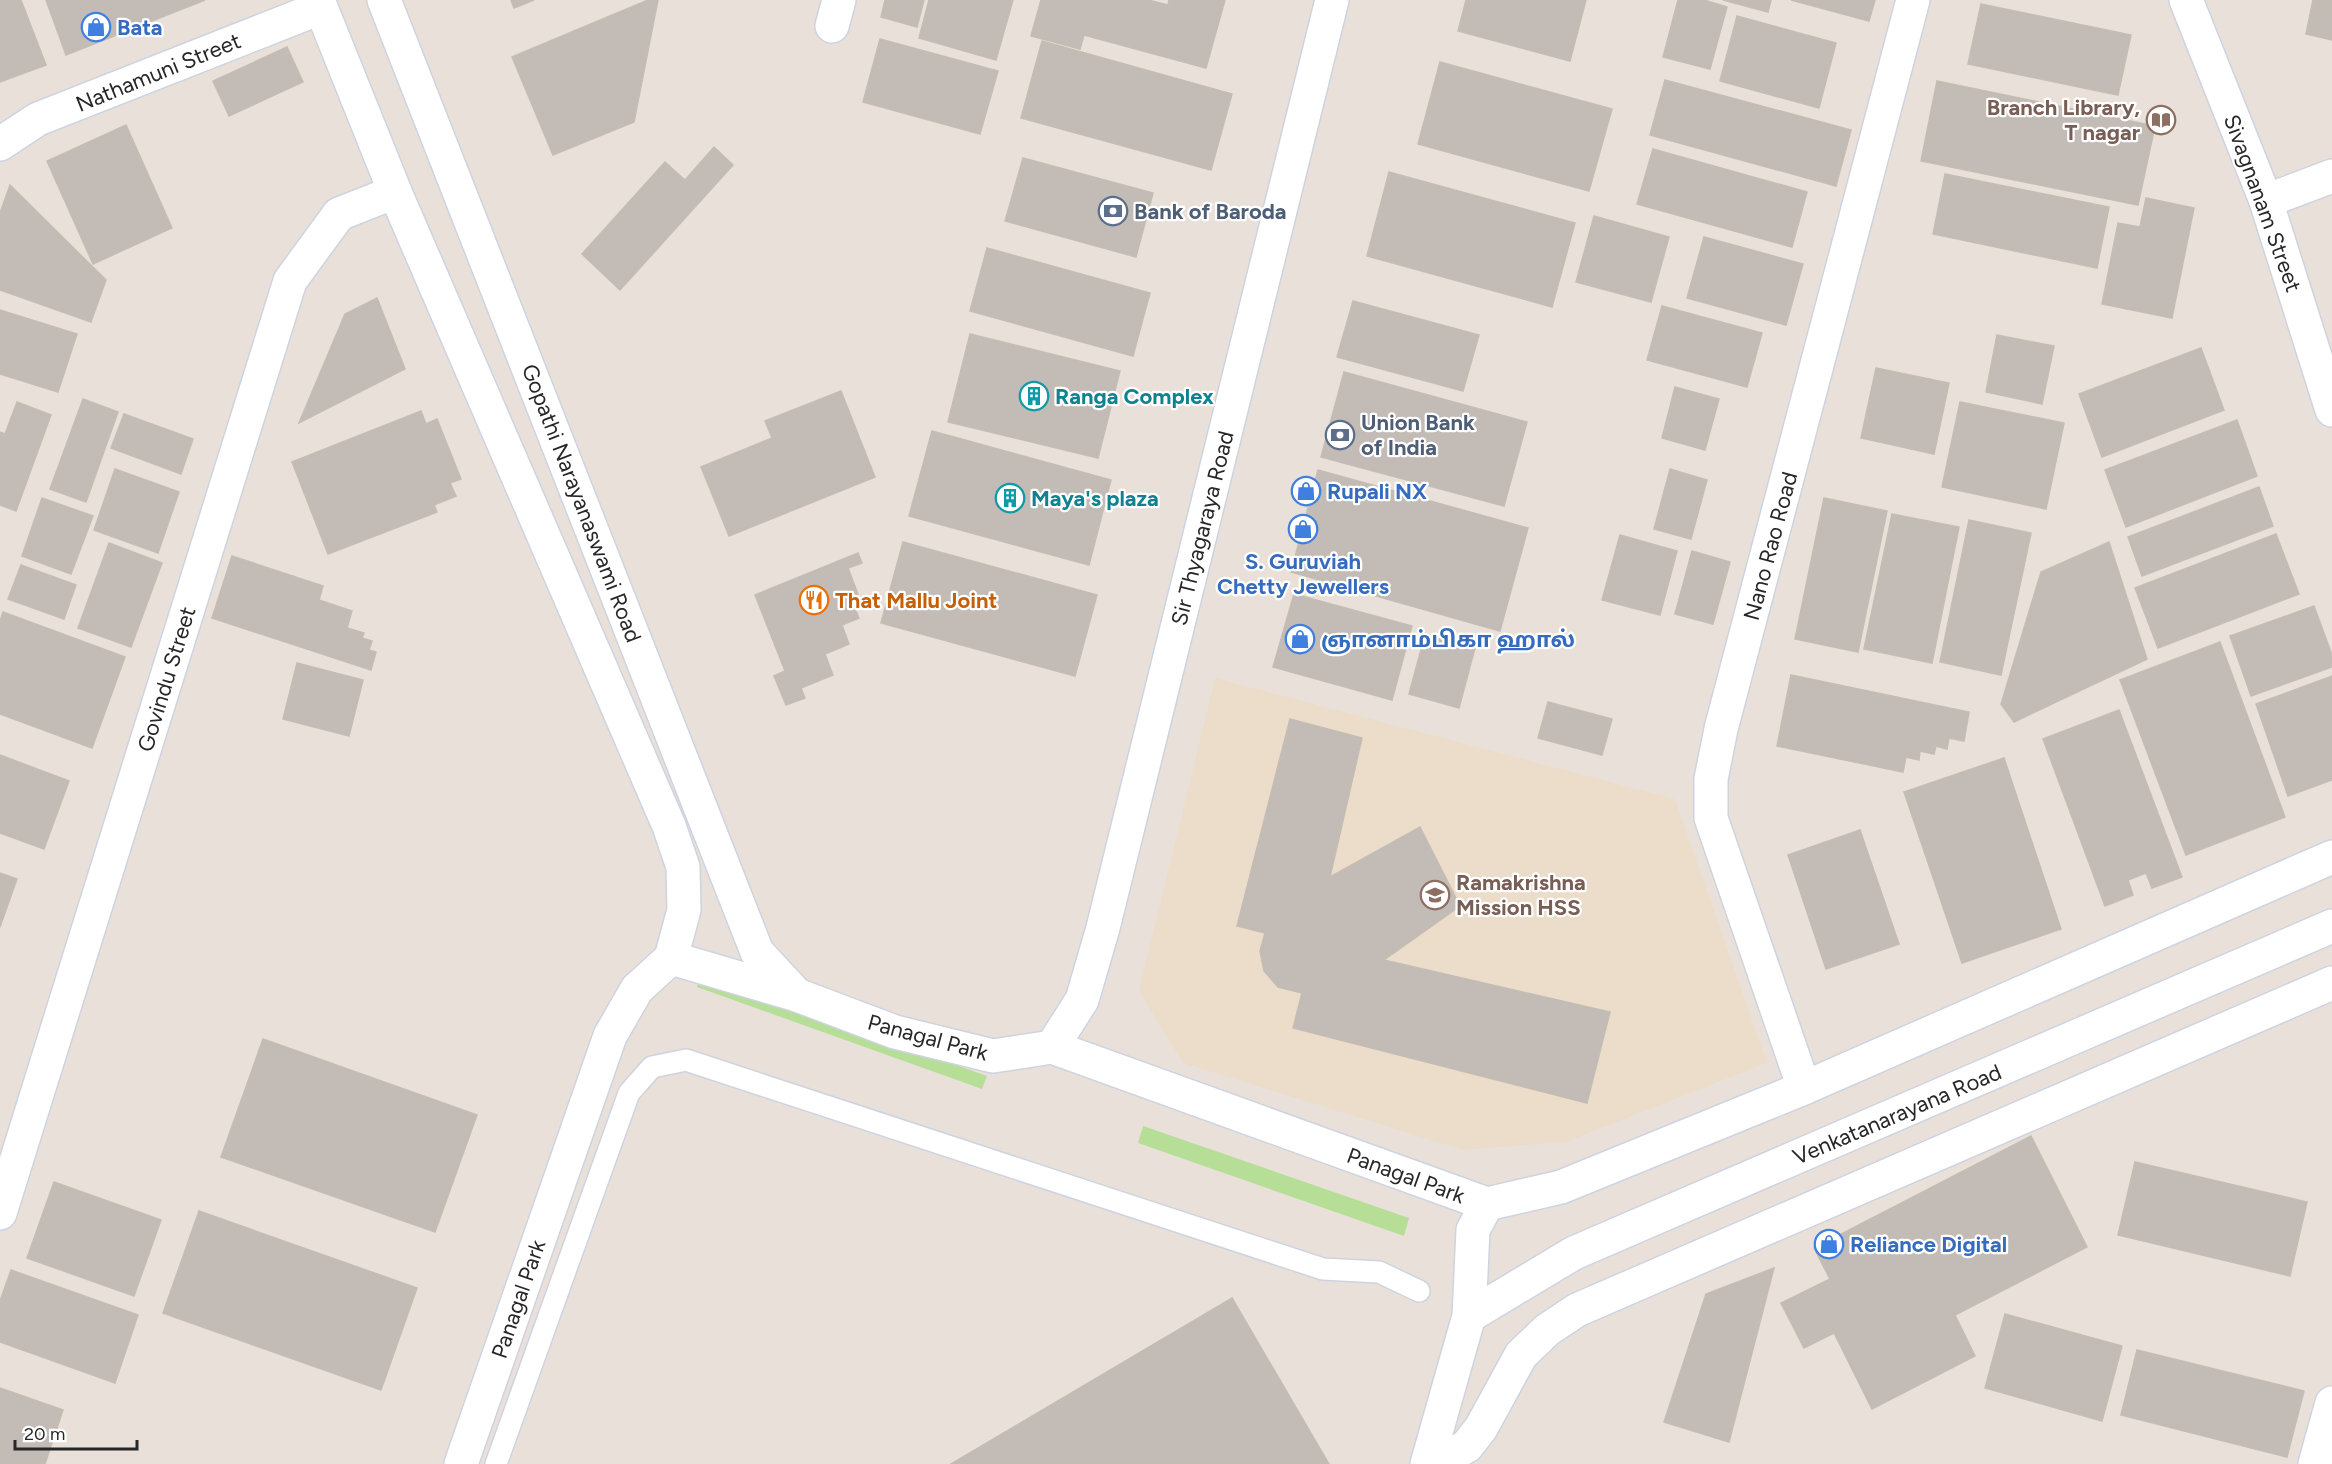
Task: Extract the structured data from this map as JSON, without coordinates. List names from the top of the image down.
{
  "streets": {
    "main road": [
      "Nathamuni Street",
      "Sivagnanam Street",
      "Gopathi Narayanaswami Road",
      "Sir Thyagaraya Road",
      "Nano Rao Road",
      "Govindu Street",
      "Panagal Park",
      "Venkatanarayana Road"
    ]
  },
  "crossings": [
    ["Nathamuni Street", "Gopathi Narayanaswami Road"],
    ["Gopathi Narayanaswami Road", "Govindu Street"],
    ["Gopathi Narayanaswami Road", "Panagal Park"],
    ["Sir Thyagaraya Road", "Panagal Park"],
    ["Panagal Park", "Venkatanarayana Road"]
  ],
  "places": {
    "shop": [
      "Bata",
      "Rupali NX",
      "S. Guruviah Chetty Jewellers",
      "ஞானாம்பிகா ஹால்",
      "Reliance Digital"
    ],
    "library": ["Branch Library, T nagar"],
    "bank": ["Bank of Baroda", "Union Bank of India"],
    "building": ["Ranga Complex", "Maya's plaza"],
    "restaurant": ["That Mallu Joint"],
    "school or university": ["Ramakrishna Mission HSS"]
  },
  "scale_bar": "20 m"
}
